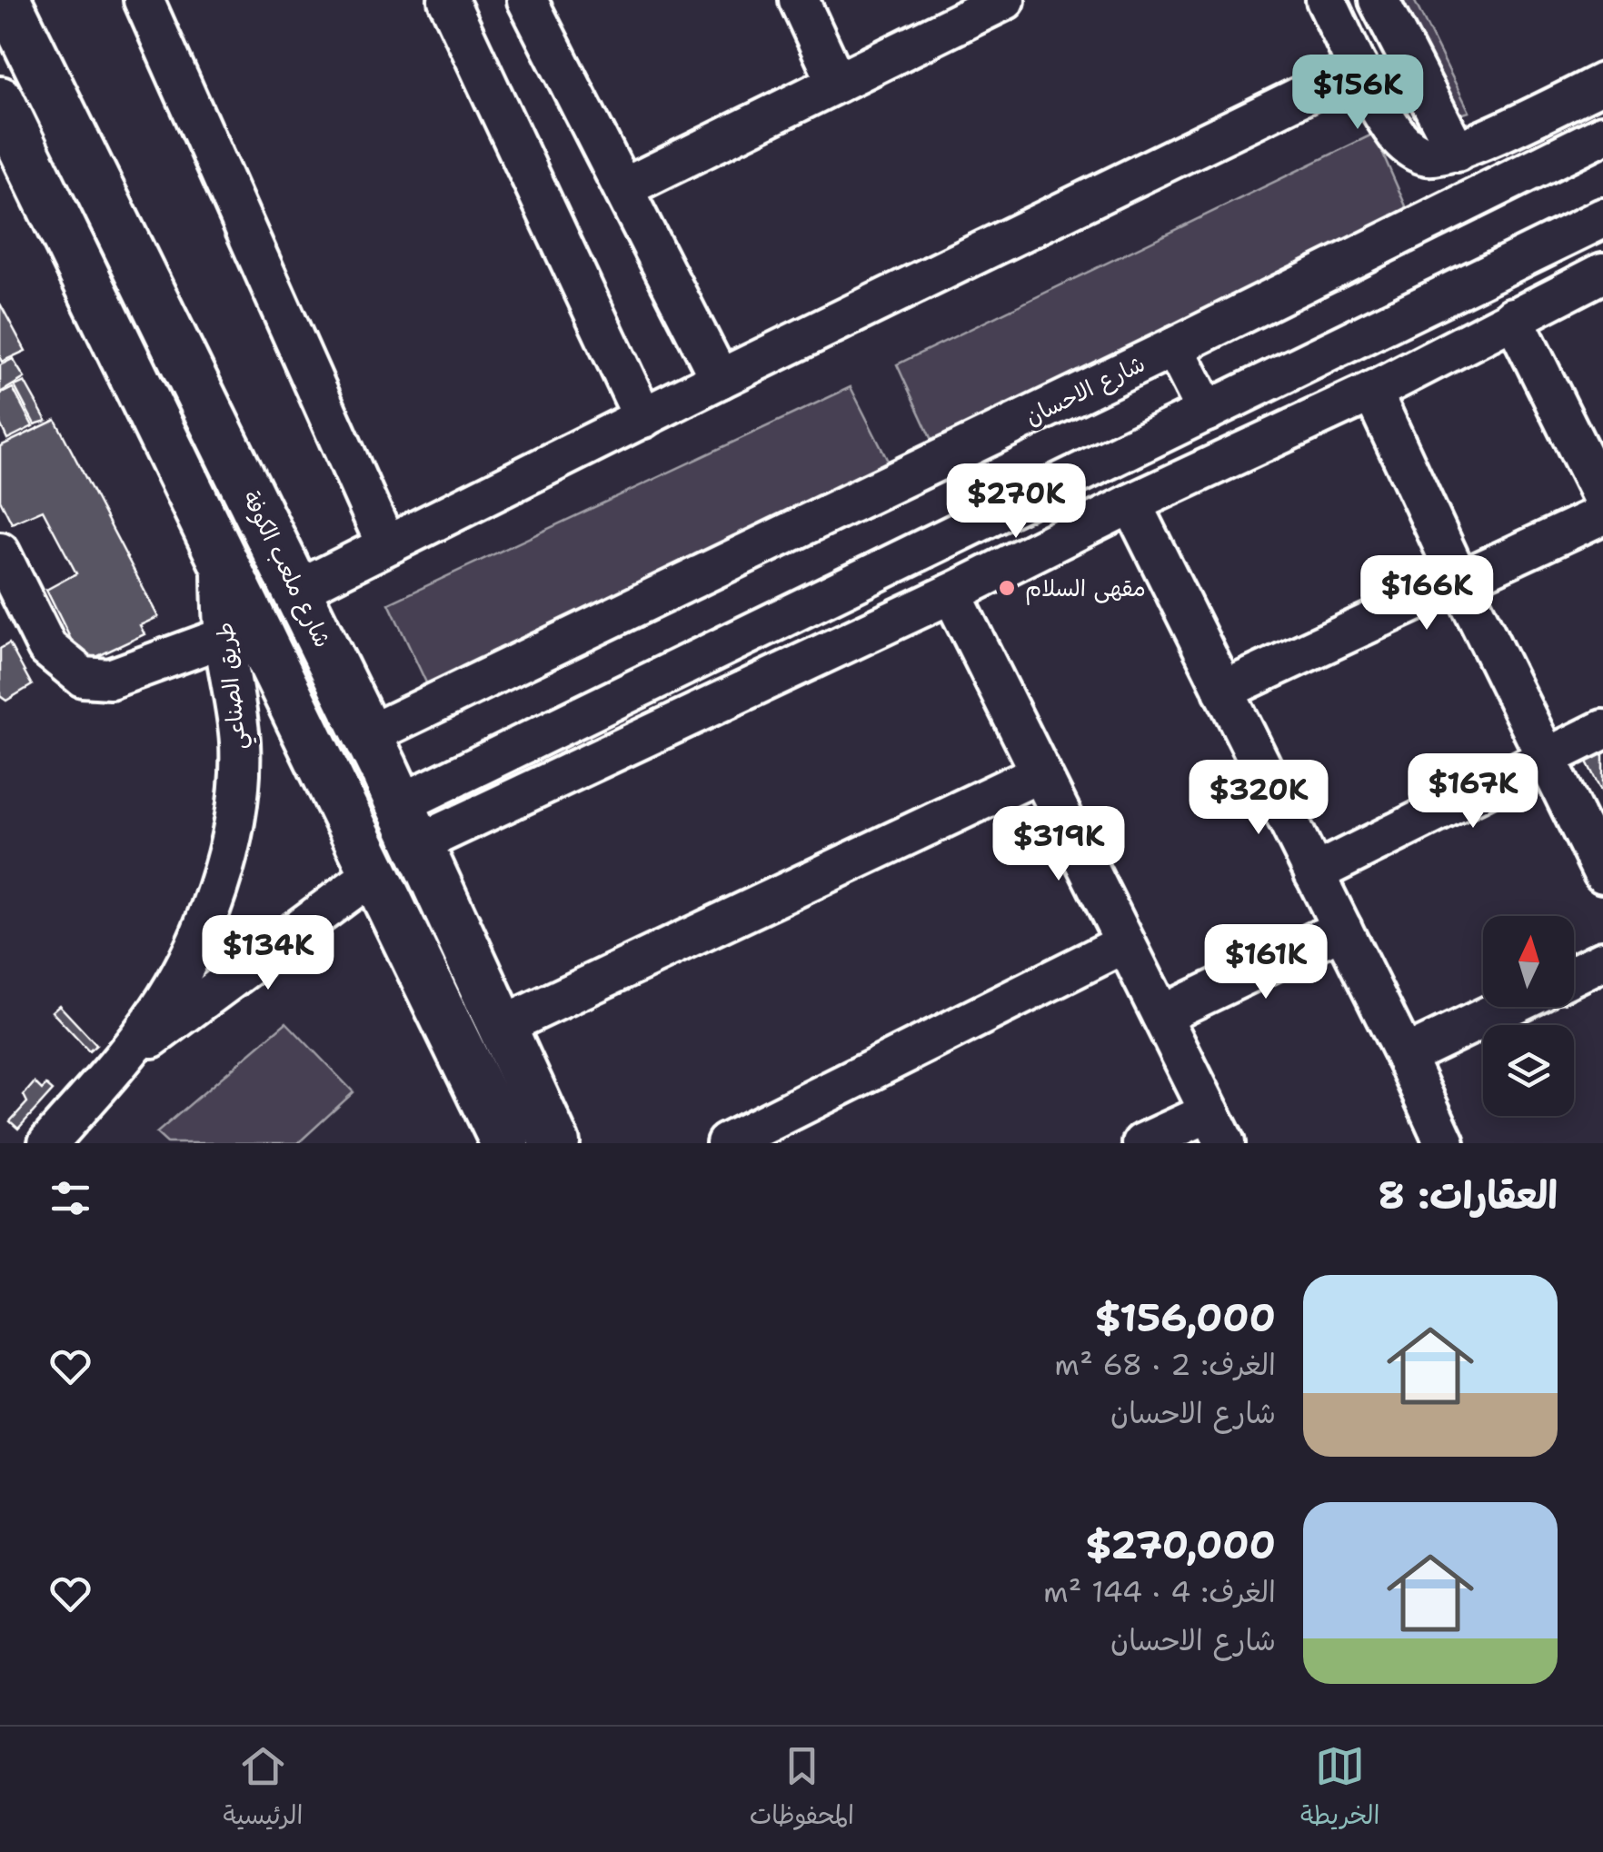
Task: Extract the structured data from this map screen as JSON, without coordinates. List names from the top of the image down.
{
  "streets": {
    "main road": ["شارع ملعب الكوفة"],
    "street": ["شارع الاحسان", "طريق الصناعي"]
  },
  "crossings": [
    ["شارع الاحسان", "شارع ملعب الكوفة"]
  ],
  "places": ["مقهى السلام"],
  "north": "top",
  "page": {
    "price": [
      "$156K",
      "$270K",
      "$166K",
      "$167K",
      "$320K",
      "$319K",
      "$134K",
      "$161K"
    ],
    "heading": "العقارات: 8",
    "list": [
      {
        "name": "$156,000",
        "note": "الغرف: 2 · 68 m² · شارع الاحسان"
      },
      {
        "name": "$270,000",
        "note": "الغرف: 4 · 144 m² · شارع الاحسان"
      }
    ],
    "tabs": ["الخريطة", "المحفوظات", "الرئيسية"]
  }
}
